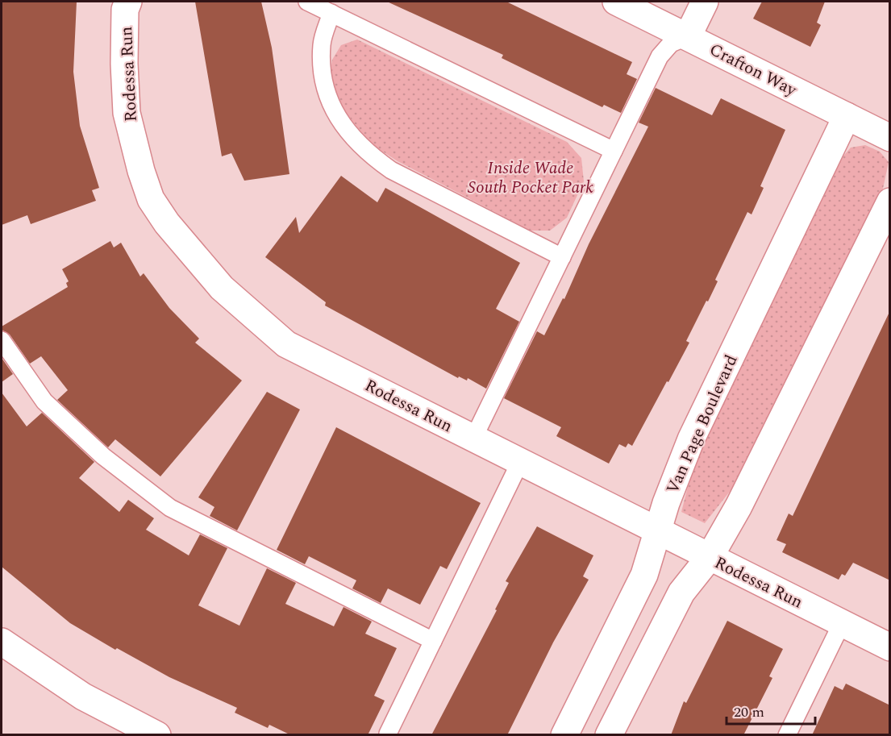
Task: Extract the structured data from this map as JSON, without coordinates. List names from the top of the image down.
{
  "streets": {
    "street": ["Crafton Way", "Rodessa Run", "Van Page Boulevard"]
  },
  "crossings": [
    ["Crafton Way", "Van Page Boulevard"],
    ["Rodessa Run", "Van Page Boulevard"]
  ],
  "parks": ["Inside Wade South Pocket Park"],
  "scale_bar": "20 m"
}
